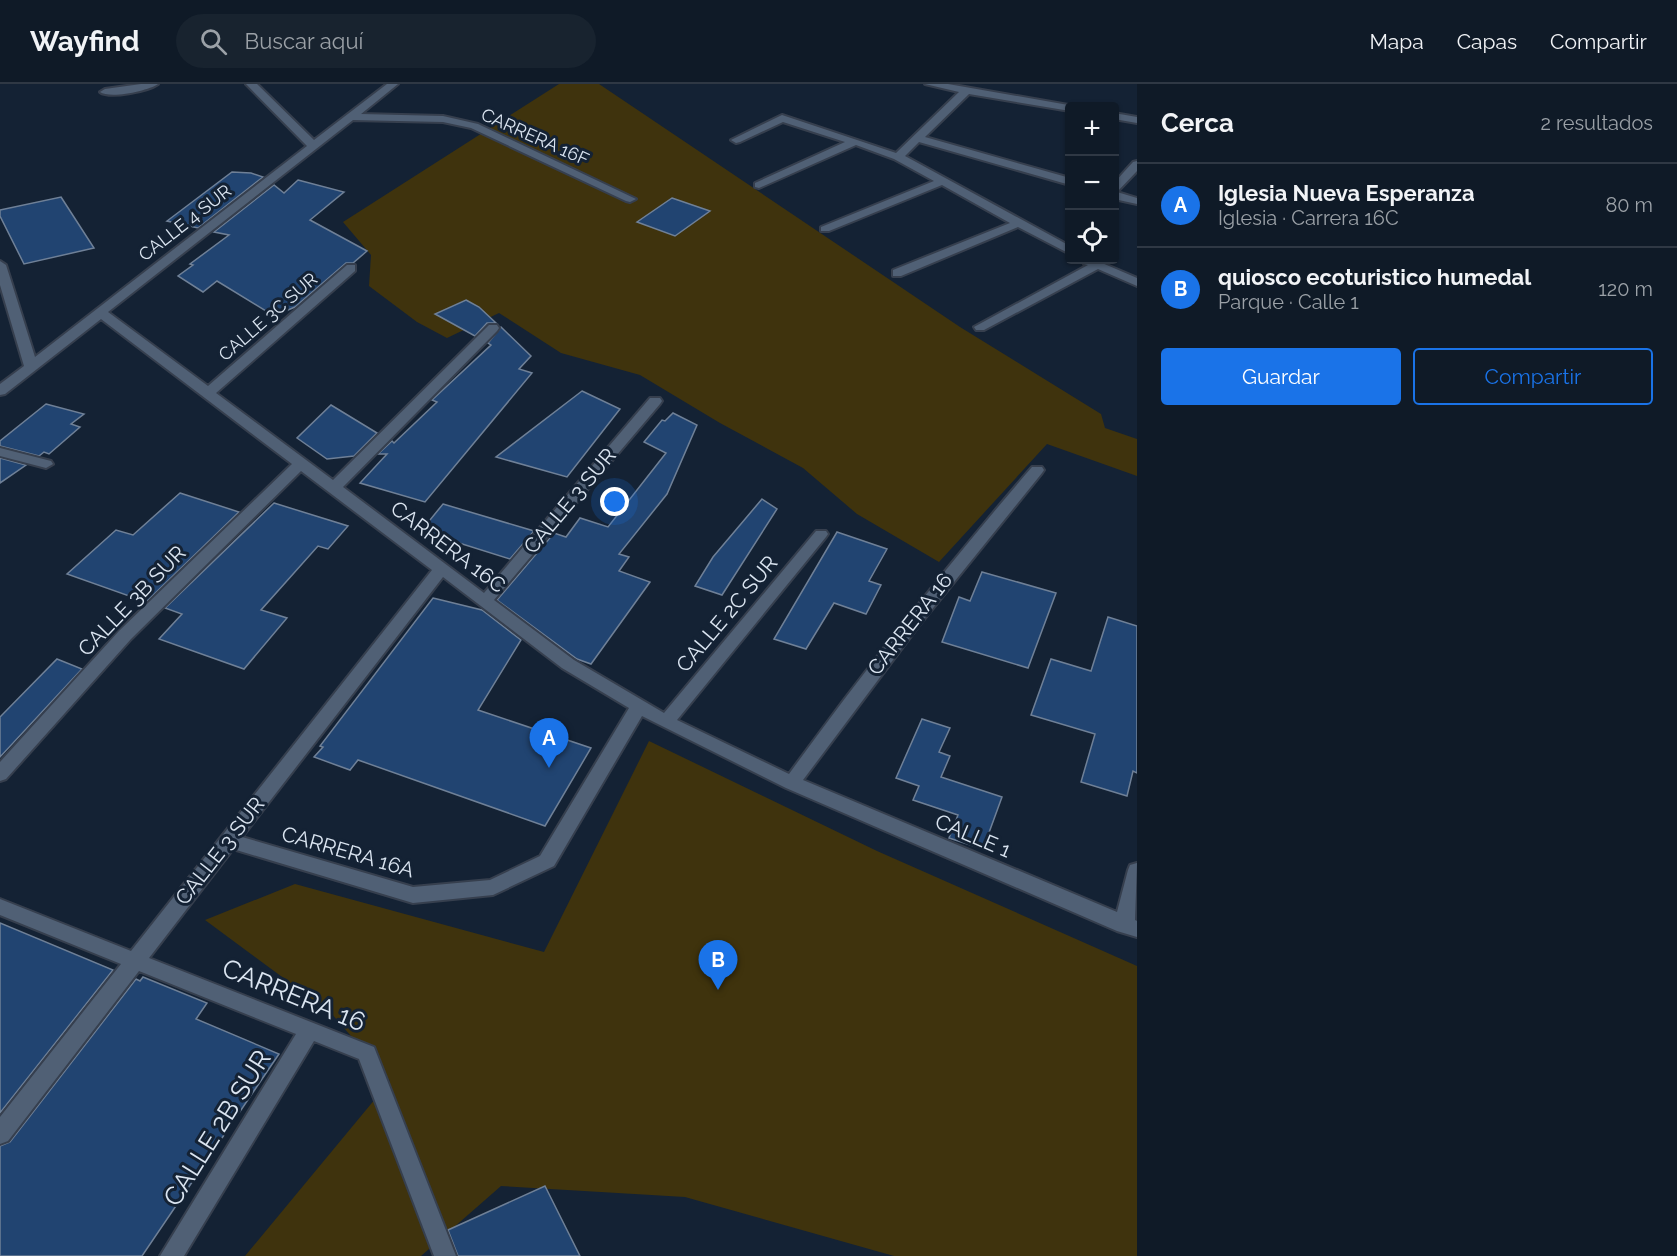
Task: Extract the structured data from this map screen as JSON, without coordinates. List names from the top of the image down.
{
  "streets": {
    "street": [
      "CARRERA 16F",
      "CALLE 4 SUR",
      "CALLE 3C SUR",
      "CALLE 3 SUR",
      "CARRERA 16C",
      "CALLE 3B SUR",
      "CALLE 2C SUR",
      "CARRERA 16",
      "CALLE 1",
      "CARRERA 16A",
      "CALLE 2B SUR"
    ]
  },
  "crossings": [
    ["CARRERA 16F", "CALLE 4 SUR"],
    ["CALLE 4 SUR", "CARRERA 16C"],
    ["CALLE 3C SUR", "CARRERA 16C"],
    ["CALLE 3 SUR", "CARRERA 16C"],
    ["CALLE 3 SUR", "CARRERA 16"],
    ["CALLE 3 SUR", "CARRERA 16A"],
    ["CARRERA 16C", "CALLE 3B SUR"],
    ["CARRERA 16C", "CALLE 2C SUR"],
    ["CARRERA 16C", "CARRERA 16"],
    ["CARRERA 16C", "CALLE 1"],
    ["CARRERA 16C", "CARRERA 16A"],
    ["CARRERA 16", "CALLE 1"],
    ["CARRERA 16", "CALLE 2B SUR"]
  ],
  "page": {
    "header": "Wayfind",
    "search": "Buscar aquí",
    "nav": ["Mapa", "Capas", "Compartir"],
    "heading": ["Cerca", "2 resultados"],
    "map_buttons": ["+", "−"],
    "list": [
      {
        "mark": "A",
        "name": "Iglesia Nueva Esperanza",
        "note": "Iglesia · Carrera 16C",
        "value": "80 m"
      },
      {
        "mark": "B",
        "name": "quiosco ecoturistico humedal",
        "note": "Parque · Calle 1",
        "value": "120 m"
      }
    ],
    "buttons": ["Guardar", "Compartir"],
    "pins": ["A", "B"]
  }
}
